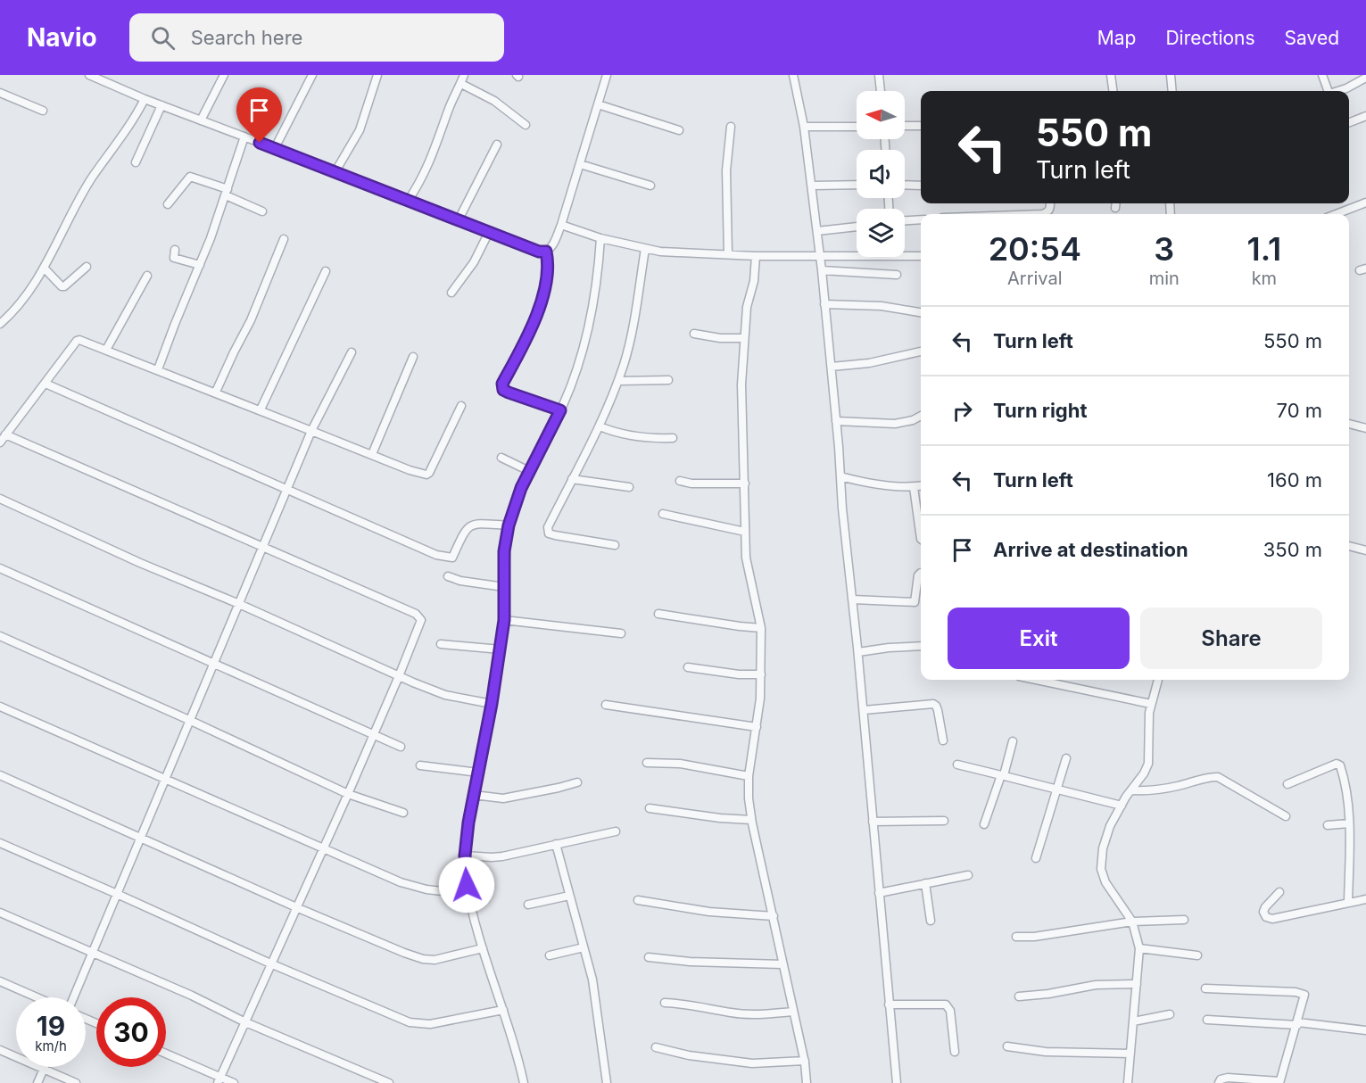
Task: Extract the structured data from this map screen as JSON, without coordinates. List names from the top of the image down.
{
  "north": "left",
  "page": {
    "header": "Navio",
    "search": "Search here",
    "nav": ["Map", "Directions", "Saved"],
    "turn": ["550 m", "Turn left"],
    "eta": [
      "20:54",
      "Arrival",
      "3",
      "min",
      "1.1",
      "km"
    ],
    "list": [
      {
        "name": "Turn left",
        "value": "550 m"
      },
      {
        "name": "Turn right",
        "value": "70 m"
      },
      {
        "name": "Turn left",
        "value": "160 m"
      },
      {
        "name": "Arrive at destination",
        "value": "350 m"
      }
    ],
    "buttons": ["Exit", "Share"],
    "speed": "19 km/h",
    "limit": "30"
  }
}
